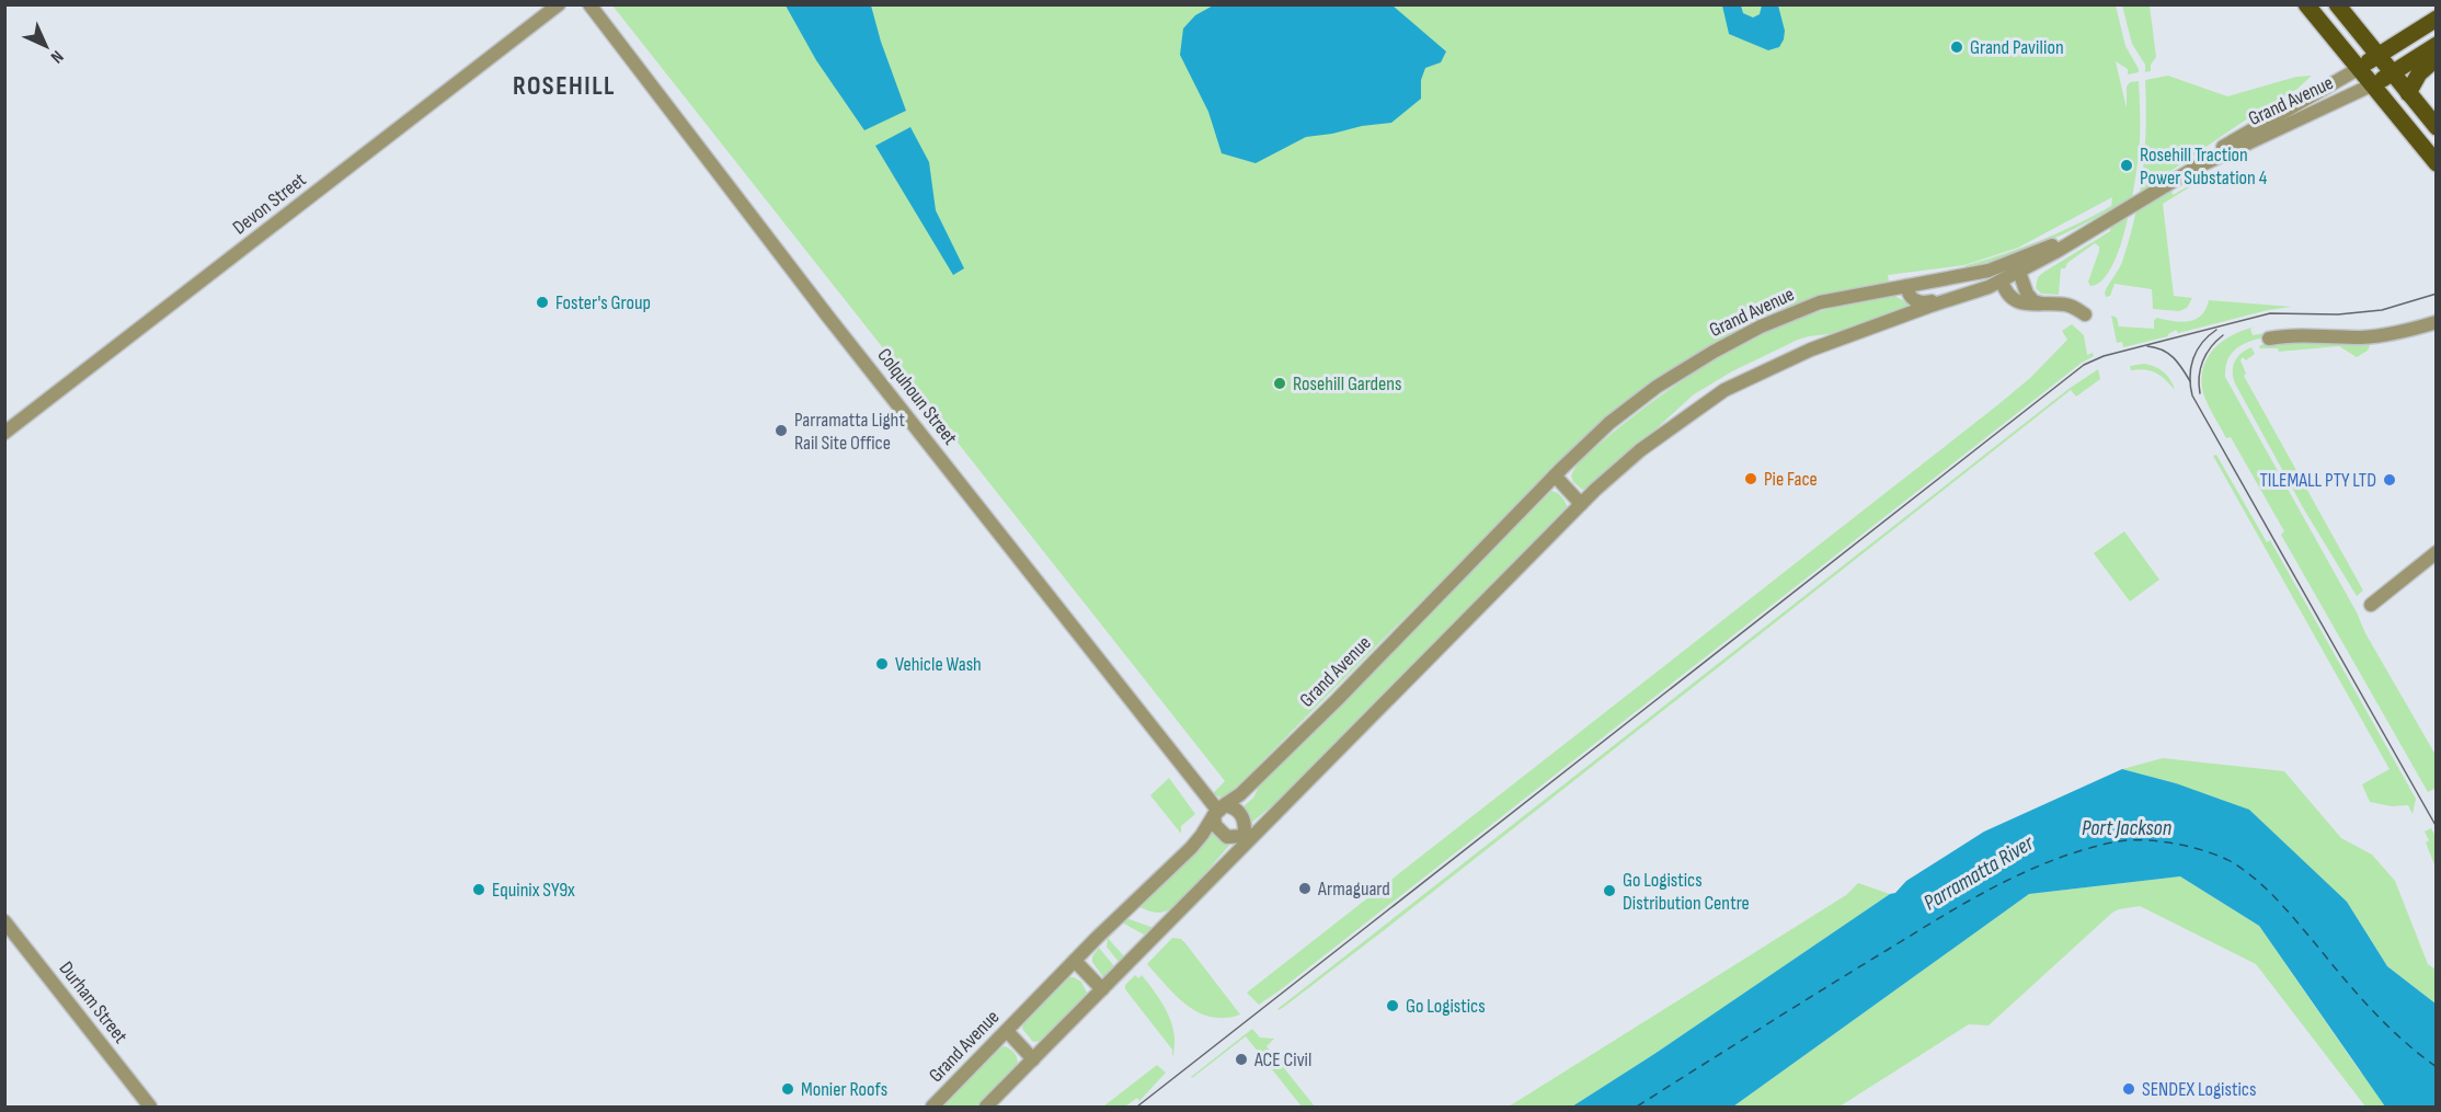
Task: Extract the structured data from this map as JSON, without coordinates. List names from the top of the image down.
{
  "streets": {
    "street": [
      "Grand Avenue",
      "Devon Street",
      "Colquhoun Street",
      "Durham Street"
    ]
  },
  "crossings": [
    ["Grand Avenue", "Colquhoun Street"]
  ],
  "districts": ["ROSEHILL"],
  "water": ["Port Jackson", "Parramatta River"],
  "places": [
    "Grand Pavilion",
    "Rosehill Traction Power Substation 4",
    "Foster's Group",
    "Rosehill Gardens",
    "Parramatta Light Rail Site Office",
    "Pie Face",
    "TILEMALL PTY LTD",
    "Vehicle Wash",
    "Armaguard",
    "Equinix SY9x",
    "Go Logistics Distribution Centre",
    "Go Logistics",
    "ACE Civil",
    "Monier Roofs",
    "SENDEX Logistics"
  ],
  "north": "bottom right"
}
